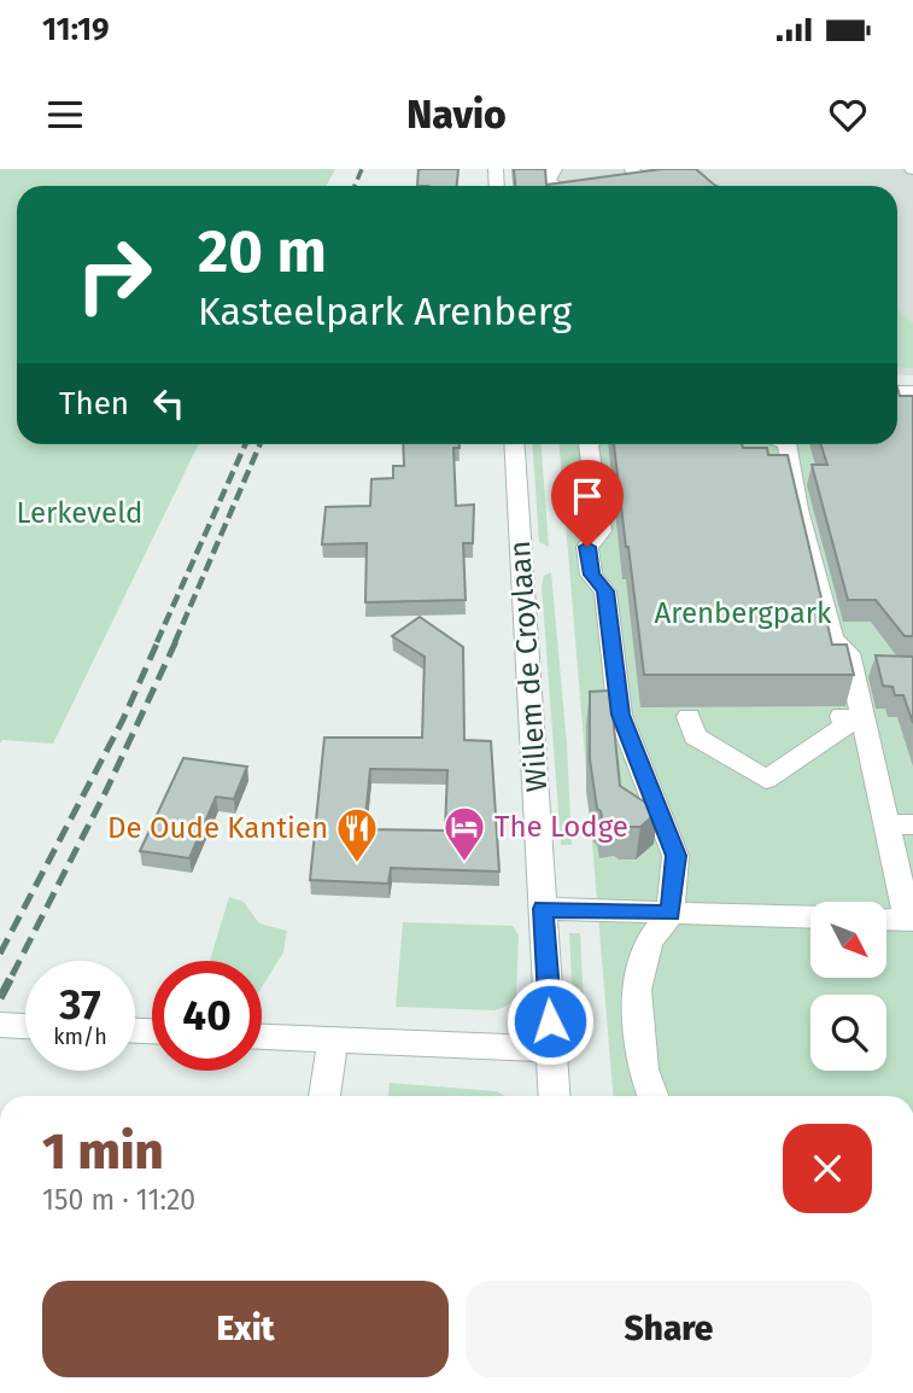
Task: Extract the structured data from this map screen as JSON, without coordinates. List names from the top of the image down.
{
  "streets": {
    "street": ["Willem de Croylaan"]
  },
  "parks": ["Lerkeveld", "Arenbergpark"],
  "places": {
    "hotel": ["The Lodge"],
    "restaurant": ["De Oude Kantien"]
  },
  "north": "bottom right",
  "page": {
    "status": "11:19",
    "header": "Navio",
    "turn": ["20 m", "Kasteelpark Arenberg"],
    "then": "Then",
    "speed": "37 km/h",
    "limit": "40",
    "heading": ["1 min", "150 m · 11:20"],
    "buttons": ["Exit", "Share"]
  }
}
